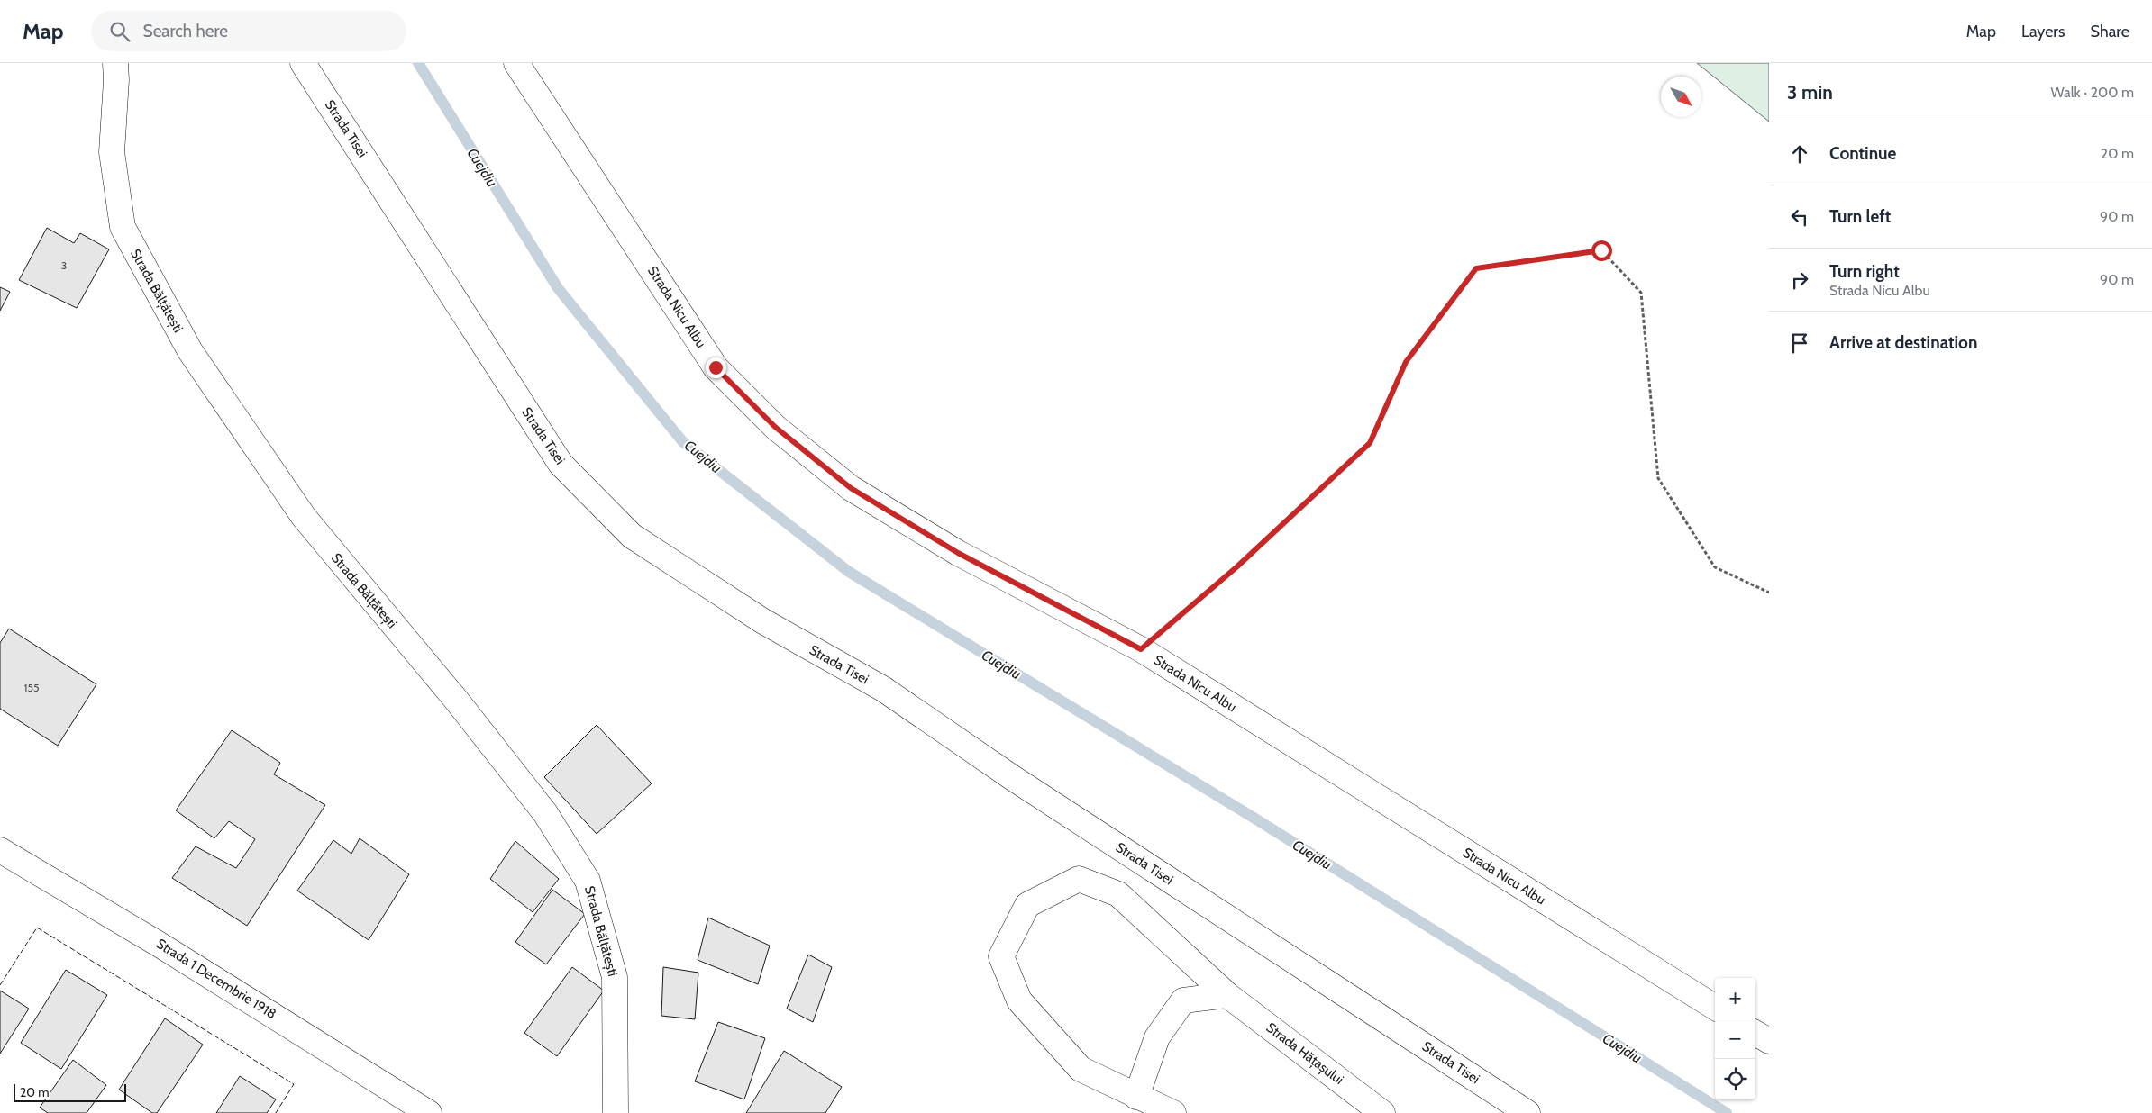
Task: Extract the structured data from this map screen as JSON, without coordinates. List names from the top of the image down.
{
  "streets": {
    "street": [
      "Strada Tisei",
      "Strada Bălțătești",
      "Strada Nicu Albu",
      "Strada 1 Decembrie 1918",
      "Strada Hățașului"
    ]
  },
  "water": ["Cuejdiu"],
  "house_numbers": ["3", "155"],
  "scale_bar": "20 m",
  "north": "bottom right",
  "page": {
    "header": "Map",
    "search": "Search here",
    "nav": ["Map", "Layers", "Share"],
    "heading": ["3 min", "Walk · 200 m"],
    "list": [
      ["Continue", "20 m"],
      ["Turn left", "90 m"],
      ["Turn right", "Strada Nicu Albu", "90 m"],
      "Arrive at destination"
    ],
    "map_buttons": ["+", "−"],
    "scale": "20 m"
  }
}
